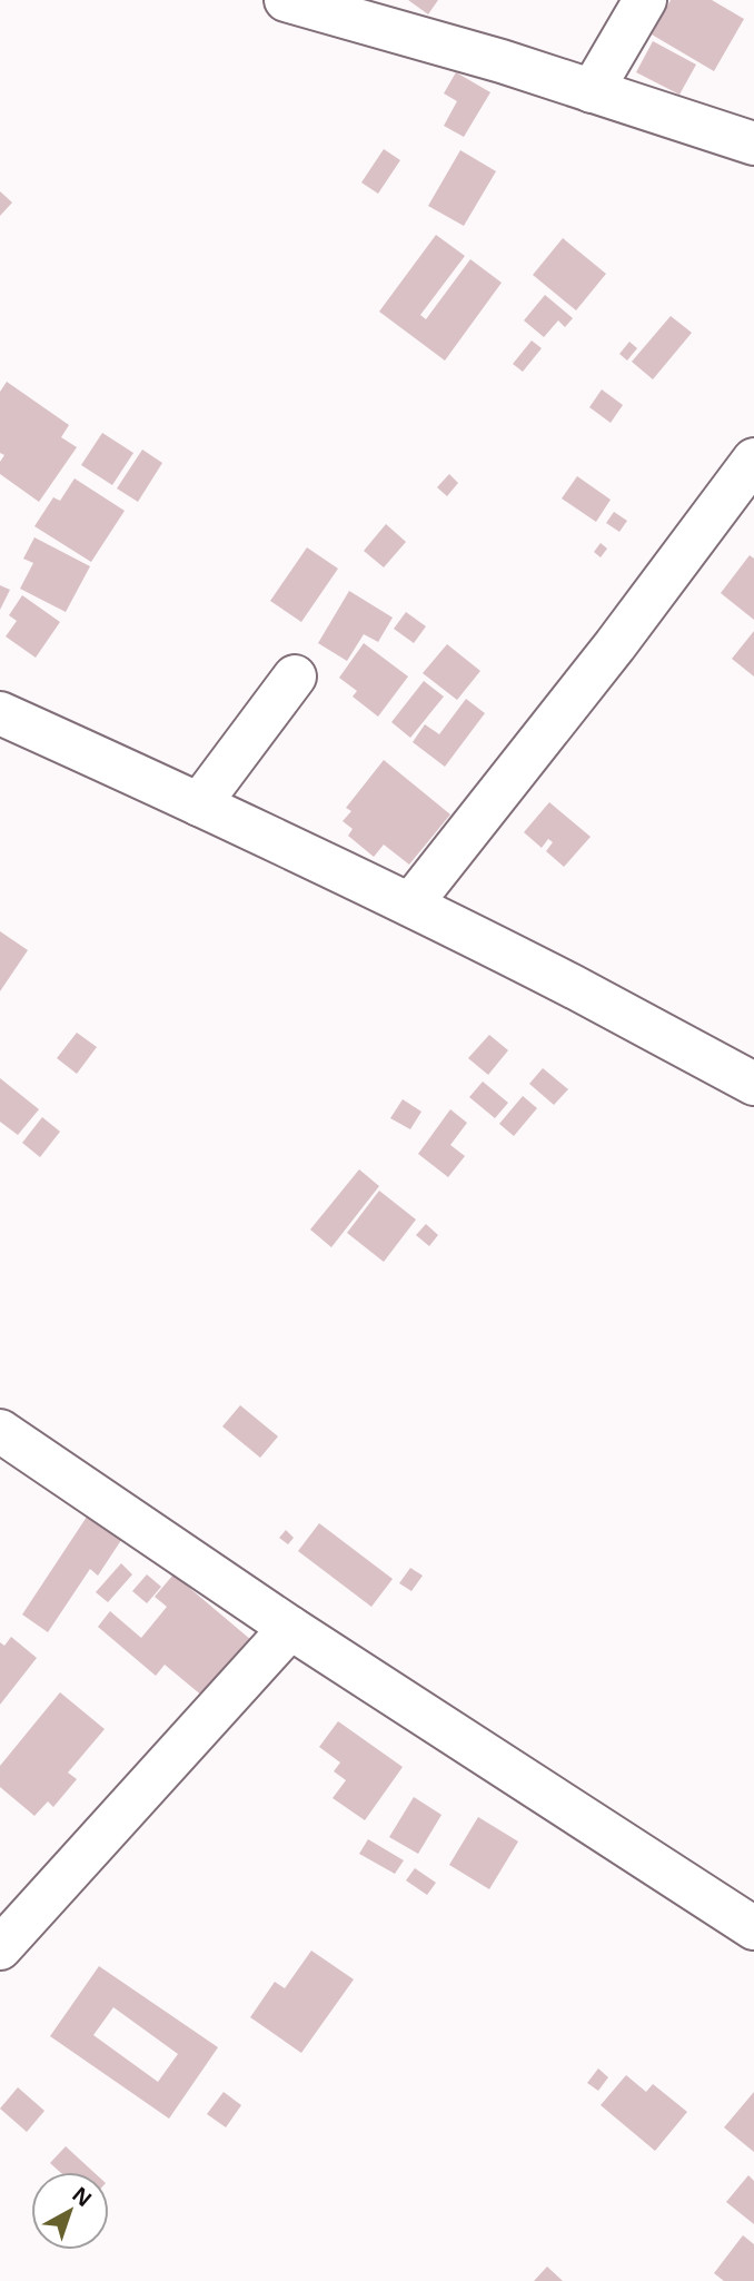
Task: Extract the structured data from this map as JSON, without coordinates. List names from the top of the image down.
{
  "north": "top right"
}
